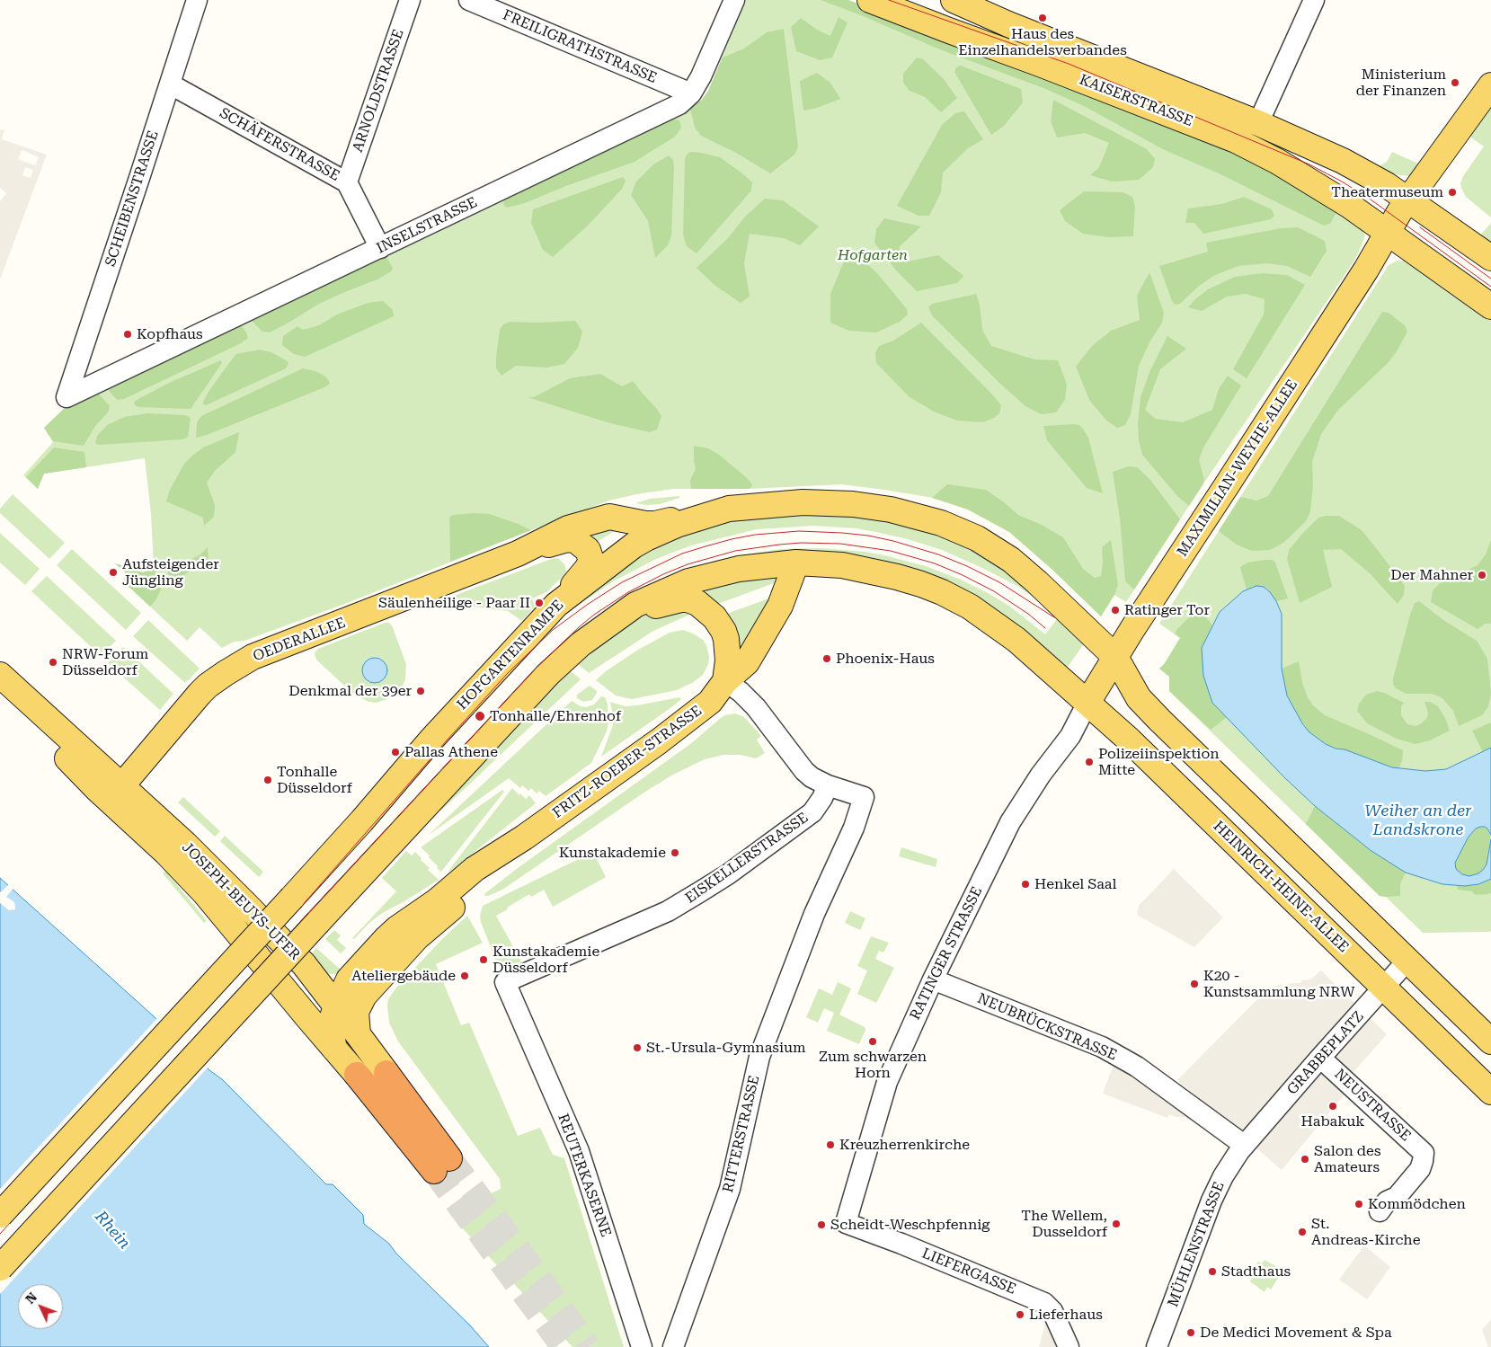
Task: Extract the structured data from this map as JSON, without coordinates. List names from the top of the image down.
{
  "streets": {
    "highway": ["JOSEPH-BEUYS-UFER"],
    "main road": [
      "KAISERSTRASSE",
      "MAXIMILIAN-WEYHE-ALLEE",
      "OEDERALLEE",
      "HOFGARTENRAMPE",
      "FRITZ-ROEBER-STRASSE",
      "HEINRICH-HEINE-ALLEE"
    ],
    "street": [
      "FREILIGRATHSTRASSE",
      "ARNOLDSTRASSE",
      "SCHÄFERSTRASSE",
      "SCHEIBENSTRASSE",
      "INSELSTRASSE",
      "EISKELLERSTRASSE",
      "RATINGER STRASSE",
      "NEUBRÜCKSTRASSE",
      "GRABBEPLATZ",
      "NEUSTRASSE",
      "RITTERSTRASSE",
      "REUTERKASERNE",
      "MÜHLENSTRASSE",
      "LIEFERGASSE"
    ]
  },
  "crossings": [
    ["FREILIGRATHSTRASSE", "INSELSTRASSE"],
    ["ARNOLDSTRASSE", "SCHÄFERSTRASSE"],
    ["KAISERSTRASSE", "MAXIMILIAN-WEYHE-ALLEE"],
    ["SCHÄFERSTRASSE", "SCHEIBENSTRASSE"],
    ["SCHÄFERSTRASSE", "INSELSTRASSE"],
    ["SCHEIBENSTRASSE", "INSELSTRASSE"],
    ["MAXIMILIAN-WEYHE-ALLEE", "HOFGARTENRAMPE"],
    ["MAXIMILIAN-WEYHE-ALLEE", "HEINRICH-HEINE-ALLEE"],
    ["MAXIMILIAN-WEYHE-ALLEE", "RATINGER STRASSE"],
    ["OEDERALLEE", "HOFGARTENRAMPE"],
    ["OEDERALLEE", "JOSEPH-BEUYS-UFER"],
    ["EISKELLERSTRASSE", "RITTERSTRASSE"],
    ["EISKELLERSTRASSE", "REUTERKASERNE"],
    ["HEINRICH-HEINE-ALLEE", "RATINGER STRASSE"],
    ["HEINRICH-HEINE-ALLEE", "GRABBEPLATZ"],
    ["RATINGER STRASSE", "NEUBRÜCKSTRASSE"],
    ["RATINGER STRASSE", "LIEFERGASSE"],
    ["NEUBRÜCKSTRASSE", "GRABBEPLATZ"],
    ["NEUBRÜCKSTRASSE", "MÜHLENSTRASSE"],
    ["GRABBEPLATZ", "NEUSTRASSE"],
    ["GRABBEPLATZ", "MÜHLENSTRASSE"]
  ],
  "water": ["Weiher an der Landskrone", "Rhein"],
  "parks": ["Hofgarten"],
  "places": [
    "Haus des Einzelhandelsverbandes",
    "Ministerium der Finanzen",
    "Theatermuseum",
    "Kopfhaus",
    "Aufsteigender Jüngling",
    "Der Mahner",
    "Säulenheilige - Paar II",
    "Ratinger Tor",
    "Phoenix-Haus",
    "NRW-Forum Düsseldorf",
    "Denkmal der 39er",
    "Tonhalle/Ehrenhof",
    "Pallas Athene",
    "Polizeiinspektion Mitte",
    "Tonhalle Düsseldorf",
    "Kunstakademie",
    "Henkel Saal",
    "Kunstakademie Düsseldorf",
    "Ateliergebäude",
    "K20 - Kunstsammlung NRW",
    "Zum schwarzen Horn",
    "St.-Ursula-Gymnasium",
    "Habakuk",
    "Kreuzherrenkirche",
    "Salon des Amateurs",
    "Kommödchen",
    "The Wellem, Dusseldorf",
    "Scheidt-Weschpfennig",
    "St. Andreas-Kirche",
    "Stadthaus",
    "Lieferhaus",
    "De Medici Movement & Spa"
  ],
  "north": "top left"
}
